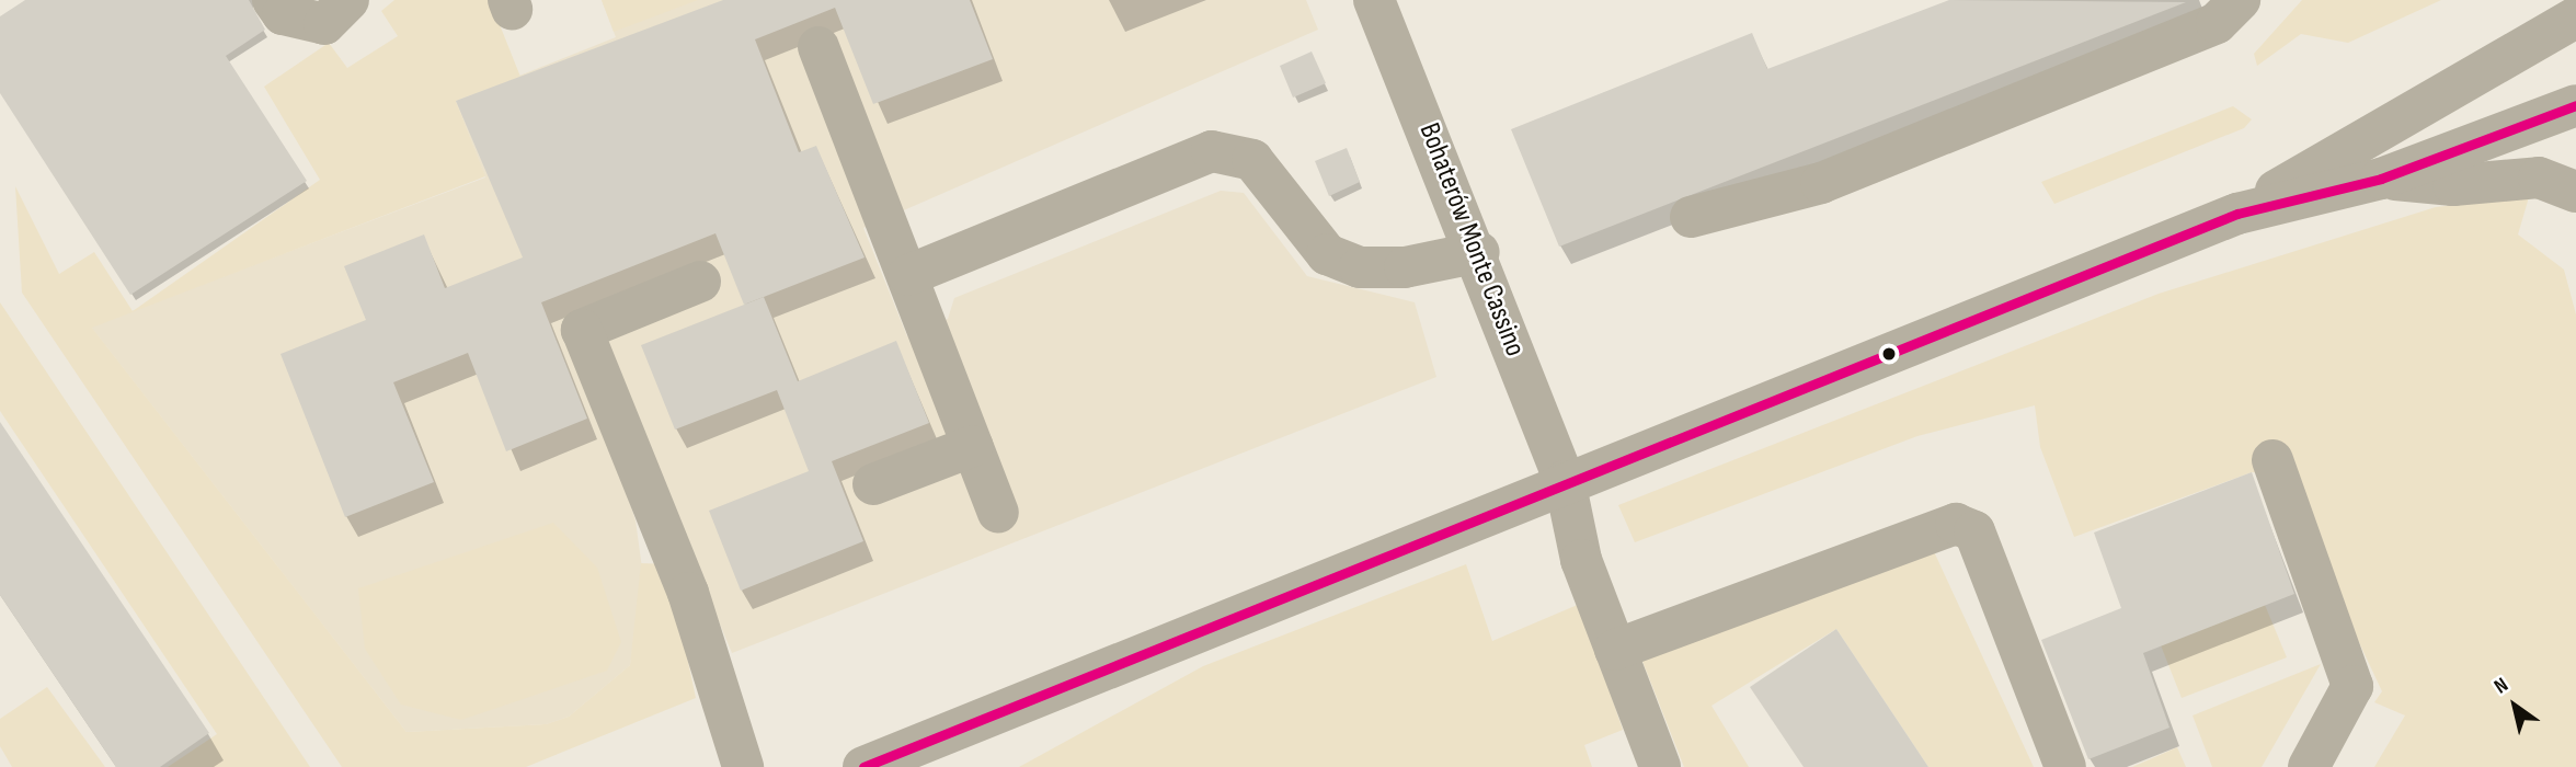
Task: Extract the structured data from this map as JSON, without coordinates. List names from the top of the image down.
{
  "streets": {
    "street": ["Bohaterów Monte Cassino"]
  },
  "north": "top left"
}
